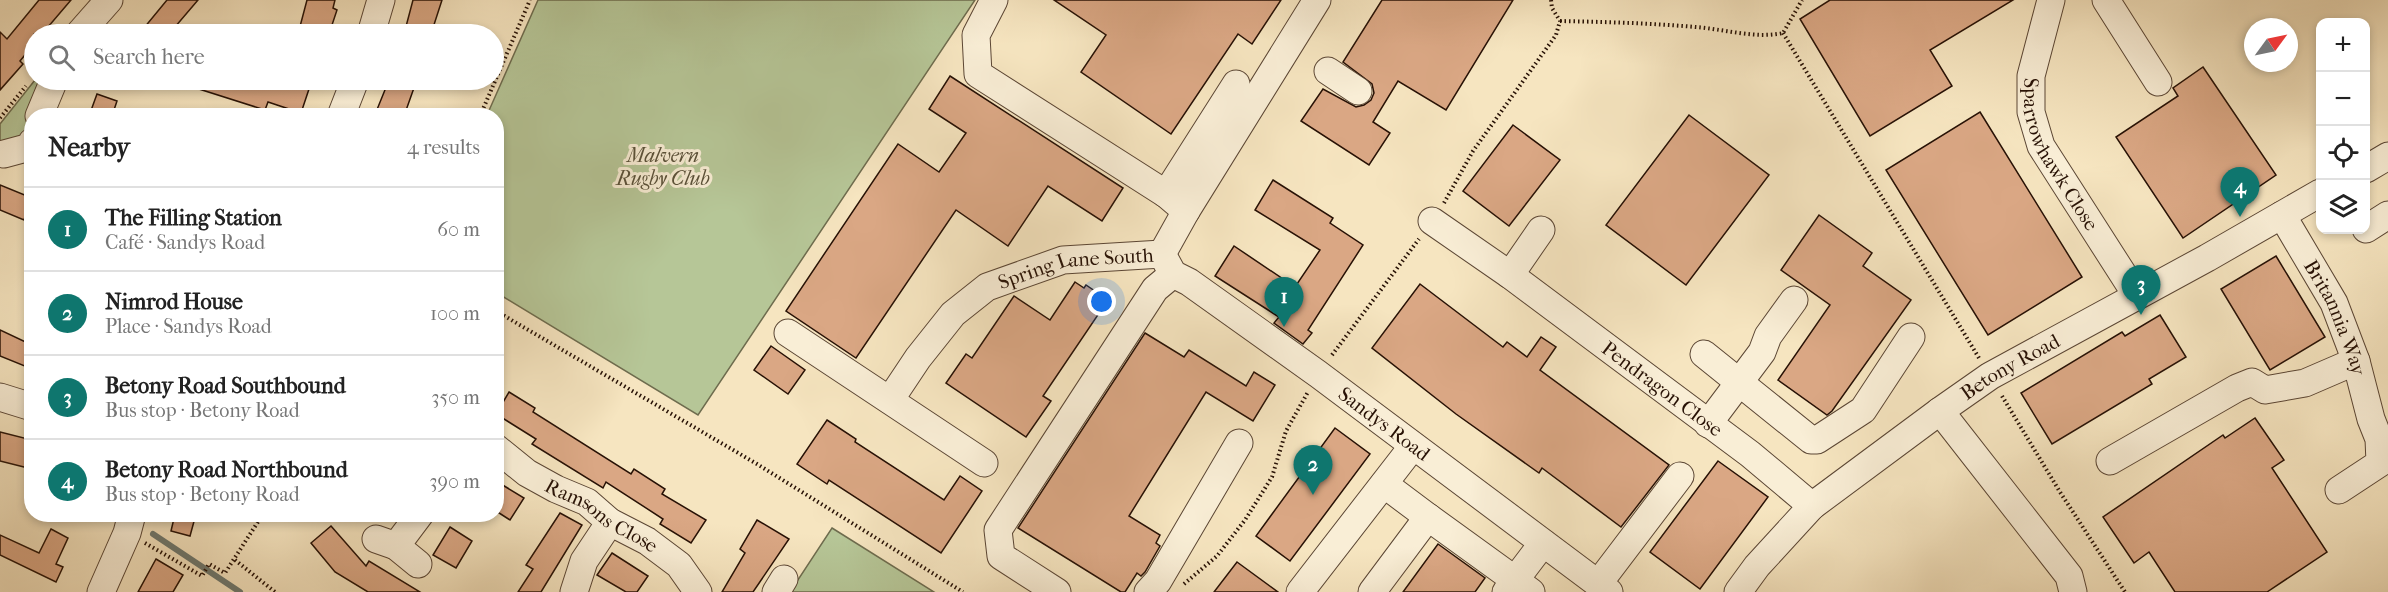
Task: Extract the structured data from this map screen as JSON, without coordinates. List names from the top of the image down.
{
  "streets": {
    "street": [
      "Sparrowhawk Close",
      "Spring Lane South",
      "Britannia Way",
      "Betony Road",
      "Pendragon Close",
      "Sandys Road",
      "Ramsons Close"
    ]
  },
  "crossings": [
    ["Sparrowhawk Close", "Betony Road"],
    ["Spring Lane South", "Sandys Road"],
    ["Britannia Way", "Betony Road"],
    ["Betony Road", "Pendragon Close"]
  ],
  "parks": ["Malvern Rugby Club"],
  "north": "top right",
  "page": {
    "map_buttons": ["+", "−"],
    "search": "Search here",
    "heading": ["Nearby", "4 results"],
    "pins": [
      "4",
      "3",
      "1",
      "2"
    ],
    "list": [
      {
        "mark": "1",
        "name": "The Filling Station",
        "note": "Café · Sandys Road",
        "value": "60 m"
      },
      {
        "mark": "2",
        "name": "Nimrod House",
        "note": "Place · Sandys Road",
        "value": "100 m"
      },
      {
        "mark": "3",
        "name": "Betony Road Southbound",
        "note": "Bus stop · Betony Road",
        "value": "350 m"
      },
      {
        "mark": "4",
        "name": "Betony Road Northbound",
        "note": "Bus stop · Betony Road",
        "value": "390 m"
      }
    ]
  }
}
